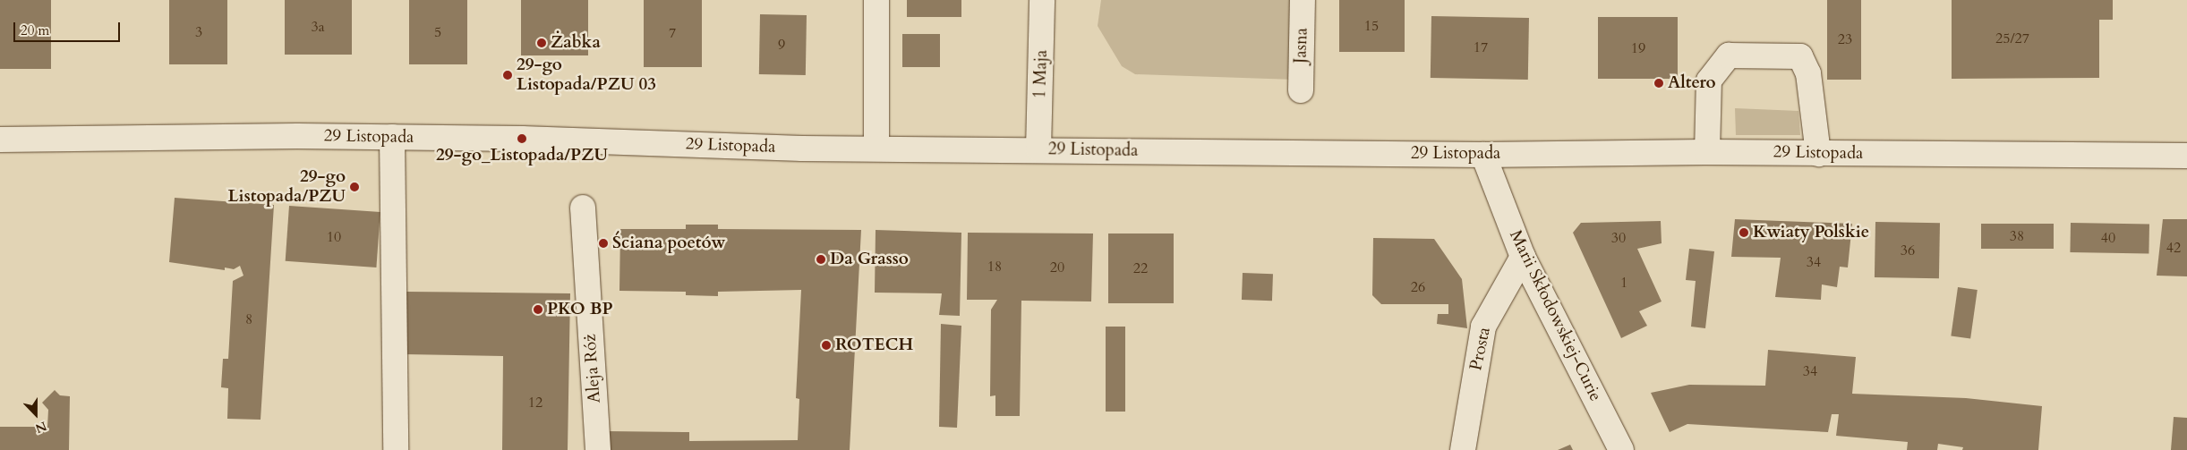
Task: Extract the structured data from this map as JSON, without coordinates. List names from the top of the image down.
{
  "streets": {
    "street": [
      "Jasna",
      "1 Maja",
      "29 Listopada",
      "Marii Skłodowskiej-Curie",
      "Prosta",
      "Aleja Róż"
    ]
  },
  "crossings": [
    ["1 Maja", "29 Listopada"],
    ["29 Listopada", "Marii Skłodowskiej-Curie"],
    ["Marii Skłodowskiej-Curie", "Prosta"]
  ],
  "places": [
    "Żabka",
    "29-go Listopada/PZU 03",
    "Altero",
    "29-go_Listopada/PZU",
    "29-go Listopada/PZU",
    "Kwiaty Polskie",
    "Ściana poetów",
    "Da Grasso",
    "PKO BP",
    "ROTECH"
  ],
  "house_numbers": [
    "15",
    "3a",
    "3",
    "5",
    "7",
    "25/27",
    "23",
    "9",
    "17",
    "19",
    "38",
    "10",
    "30",
    "40",
    "42",
    "36",
    "34",
    "18",
    "20",
    "22",
    "1",
    "26",
    "8",
    "34",
    "12"
  ],
  "scale_bar": "20 m",
  "north": "bottom"
}
